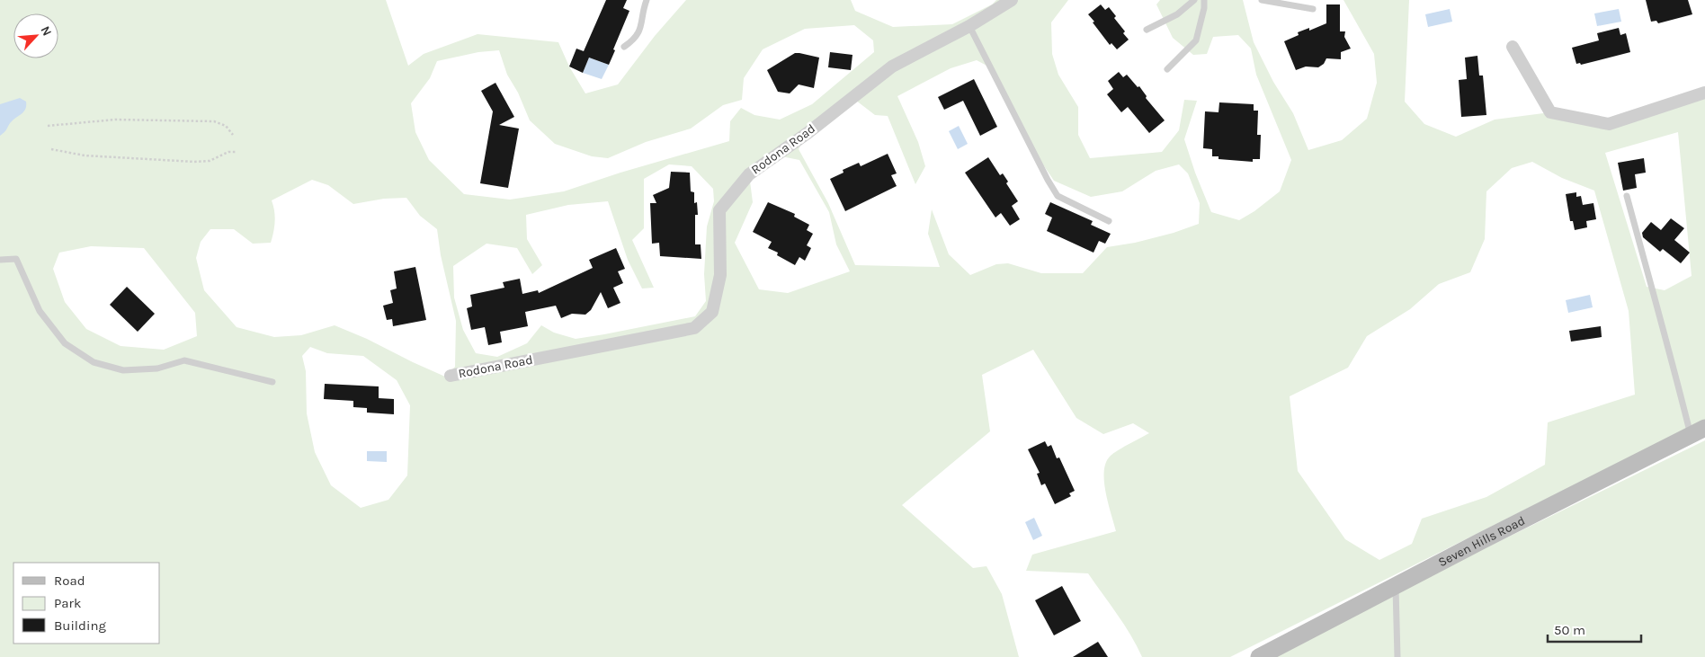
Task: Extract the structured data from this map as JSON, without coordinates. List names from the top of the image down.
{
  "streets": {
    "main road": ["Seven Hills Road"],
    "street": ["Rodona Road"]
  },
  "legend": ["Road", "Park", "Building"],
  "scale_bar": "50 m",
  "north": "top right"
}
